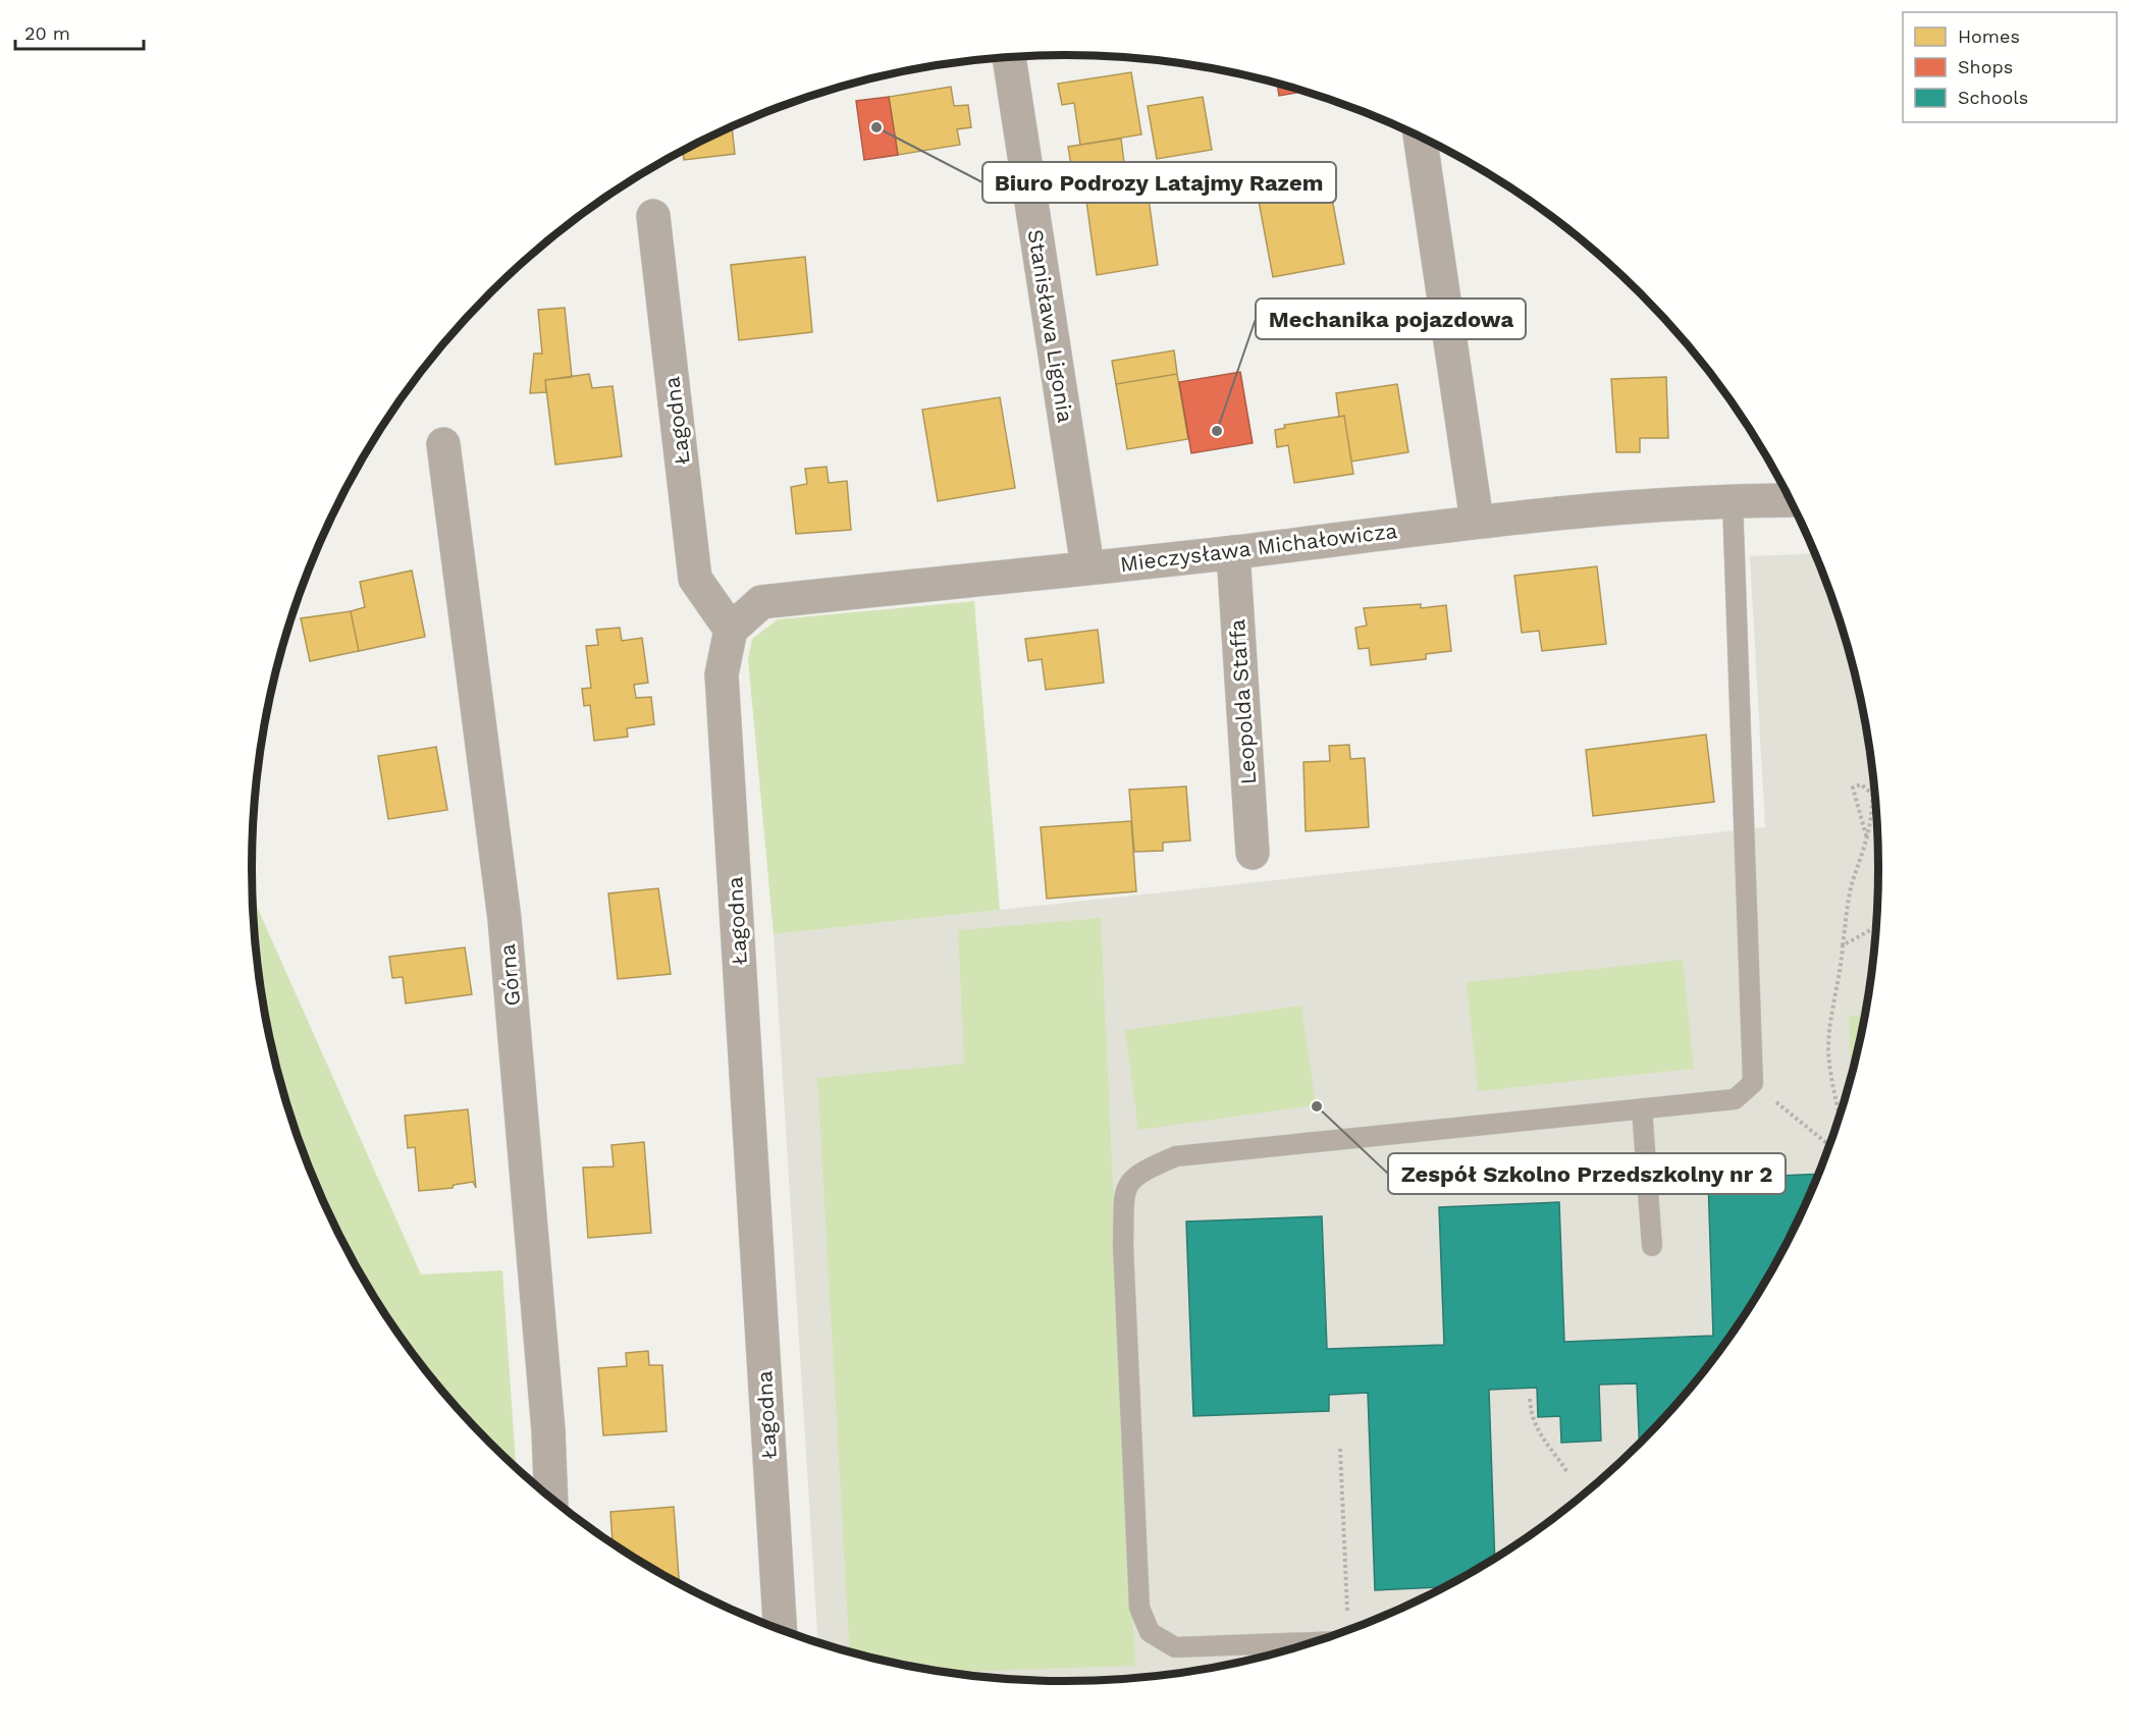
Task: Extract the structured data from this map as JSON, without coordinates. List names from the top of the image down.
{
  "streets": {
    "street": [
      "Stanisława Ligonia",
      "Łagodna",
      "Mieczysława Michałowicza",
      "Leopolda Staffa",
      "Górna"
    ]
  },
  "crossings": [
    ["Stanisława Ligonia", "Mieczysława Michałowicza"],
    ["Łagodna", "Mieczysława Michałowicza"],
    ["Mieczysława Michałowicza", "Leopolda Staffa"]
  ],
  "places": ["Biuro Podrozy Latajmy Razem", "Mechanika pojazdowa", "Zespół Szkolno Przedszkolny nr 2"],
  "legend": ["Homes", "Shops", "Schools"],
  "scale_bar": "20 m"
}
